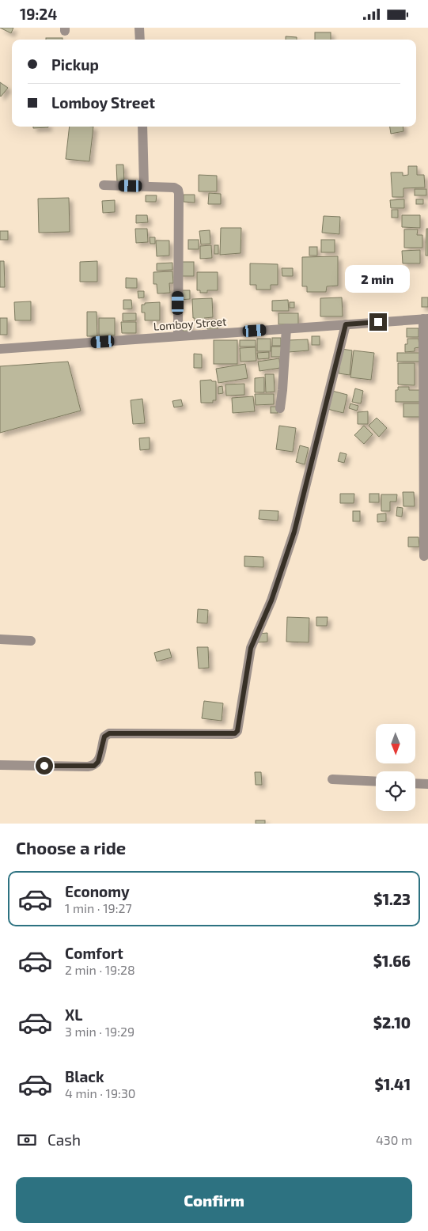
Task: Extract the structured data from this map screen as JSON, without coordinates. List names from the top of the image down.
{
  "streets": {
    "street": ["Lomboy Street"]
  },
  "north": "bottom",
  "page": {
    "status": "19:24",
    "banner": ["Pickup", "Lomboy Street"],
    "bubble": "2 min",
    "heading": "Choose a ride",
    "list": [
      {
        "name": "Economy",
        "note": "1 min · 19:27",
        "value": "$1.23"
      },
      {
        "name": "Comfort",
        "note": "2 min · 19:28",
        "value": "$1.66"
      },
      {
        "name": "XL",
        "note": "3 min · 19:29",
        "value": "$2.10"
      },
      {
        "name": "Black",
        "note": "4 min · 19:30",
        "value": "$1.41"
      }
    ],
    "pay": ["Cash", "430 m"],
    "buttons": "Confirm"
  }
}
